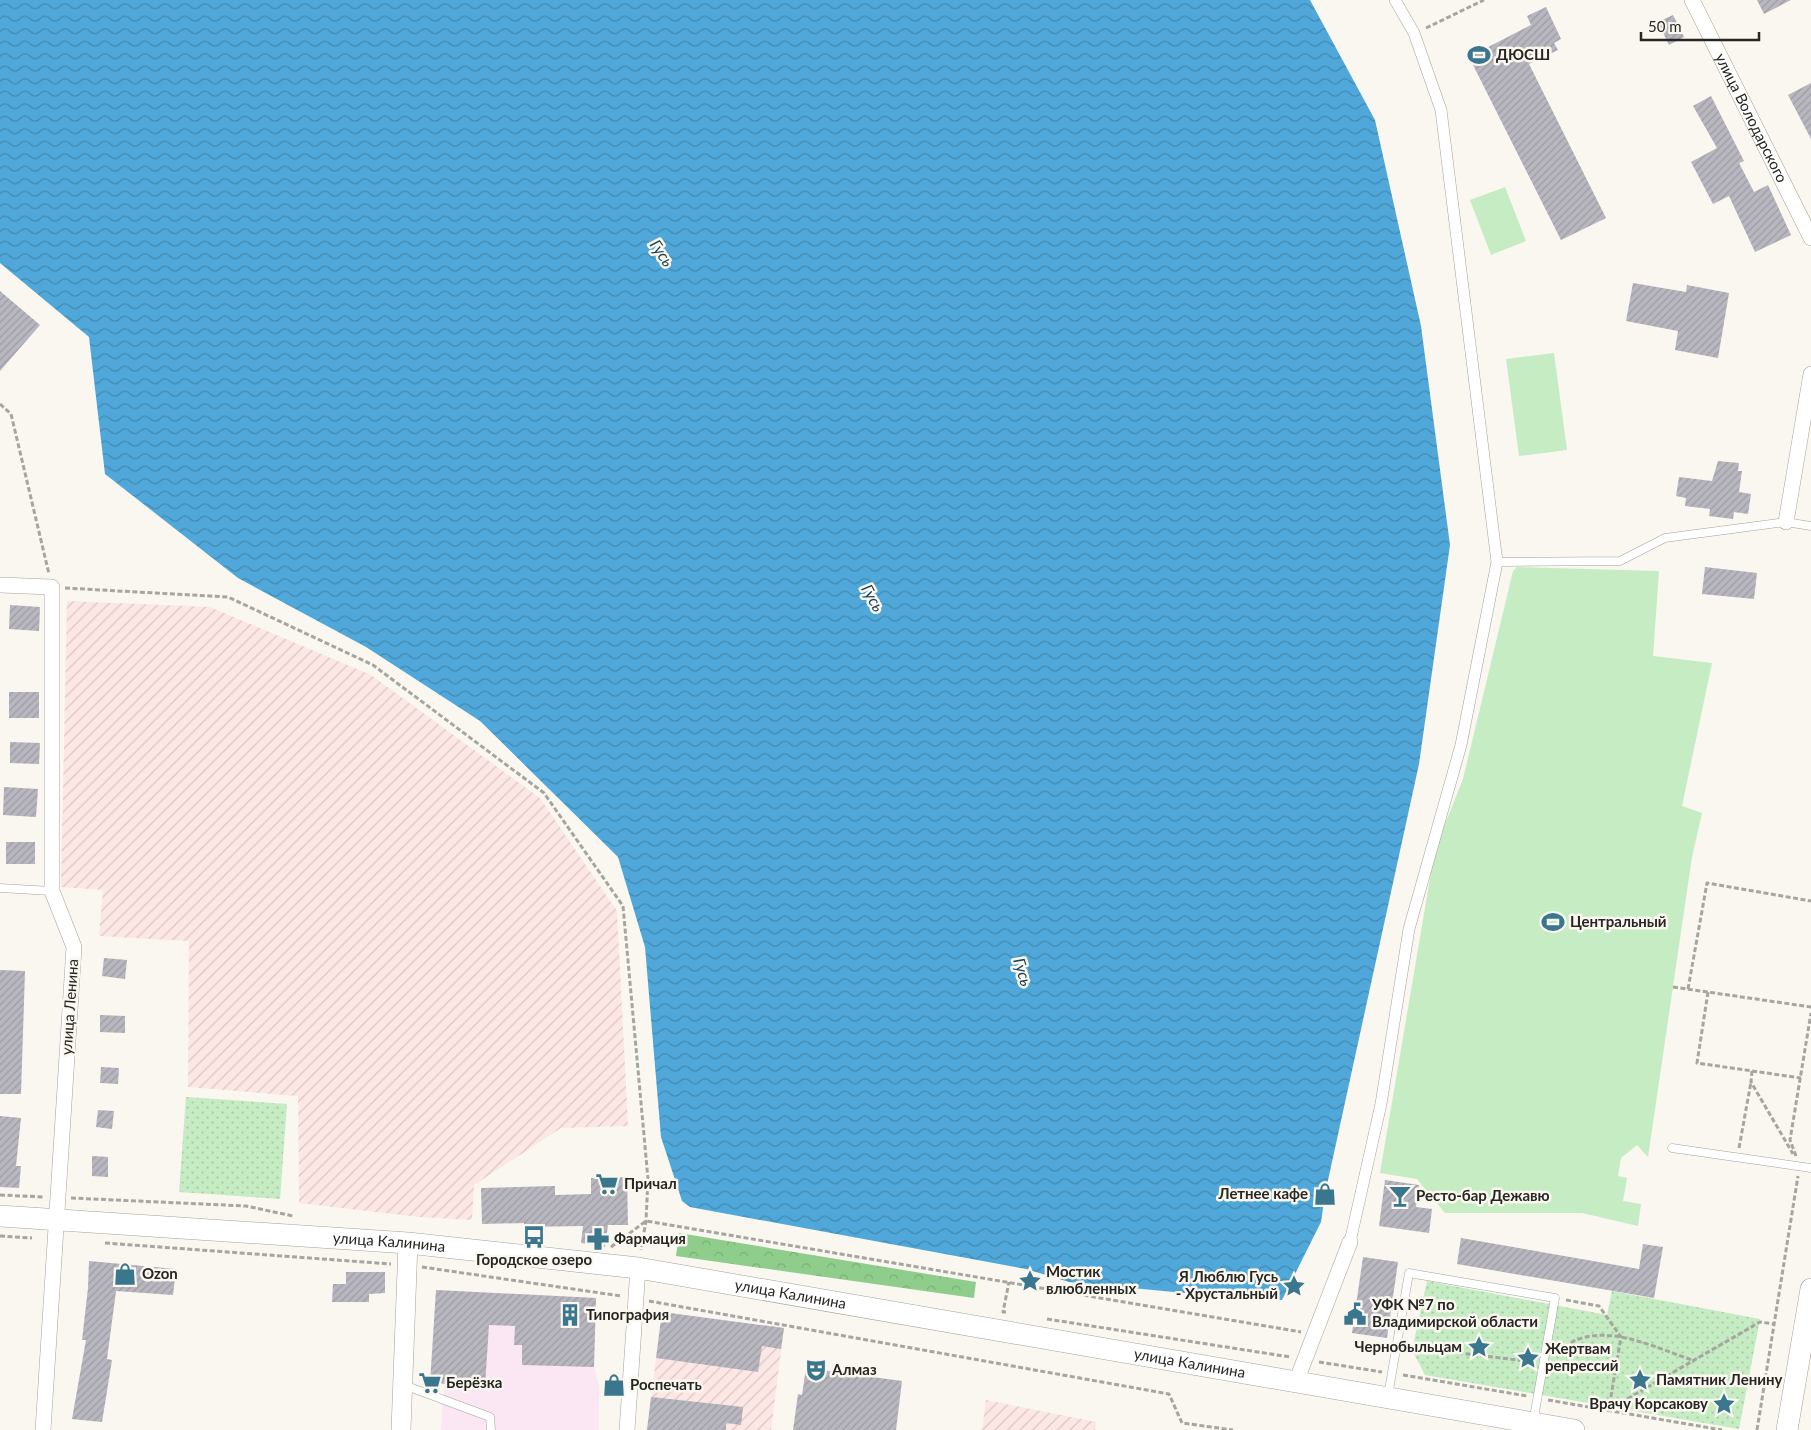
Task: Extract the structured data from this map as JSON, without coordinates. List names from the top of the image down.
{
  "streets": {
    "main road": ["улица Калинина"],
    "street": ["улица Володарского", "улица Ленина"]
  },
  "crossings": [
    ["улица Ленина", "улица Калинина"]
  ],
  "water": ["Гусь"],
  "places": {
    "sports": ["ДЮСШ", "Центральный"],
    "supermarket": ["Причал", "Берёзка"],
    "shop": ["Летнее кафе", "Ozon", "Роспечать"],
    "bar": ["Ресто-бар Дежавю"],
    "bus stop": ["Городское озеро"],
    "pharmacy": ["Фармация"],
    "place": [
      "Мостик влюбленных",
      "Я Люблю Гусь - Хрустальный",
      "Чернобыльцам",
      "Жертвам репрессий",
      "Памятник Ленину",
      "Врачу Корсакову"
    ],
    "public building": ["УФК №7 по Владимирской области"],
    "building": ["Типография"],
    "theatre": ["Алмаз"]
  },
  "scale_bar": "50 m"
}
